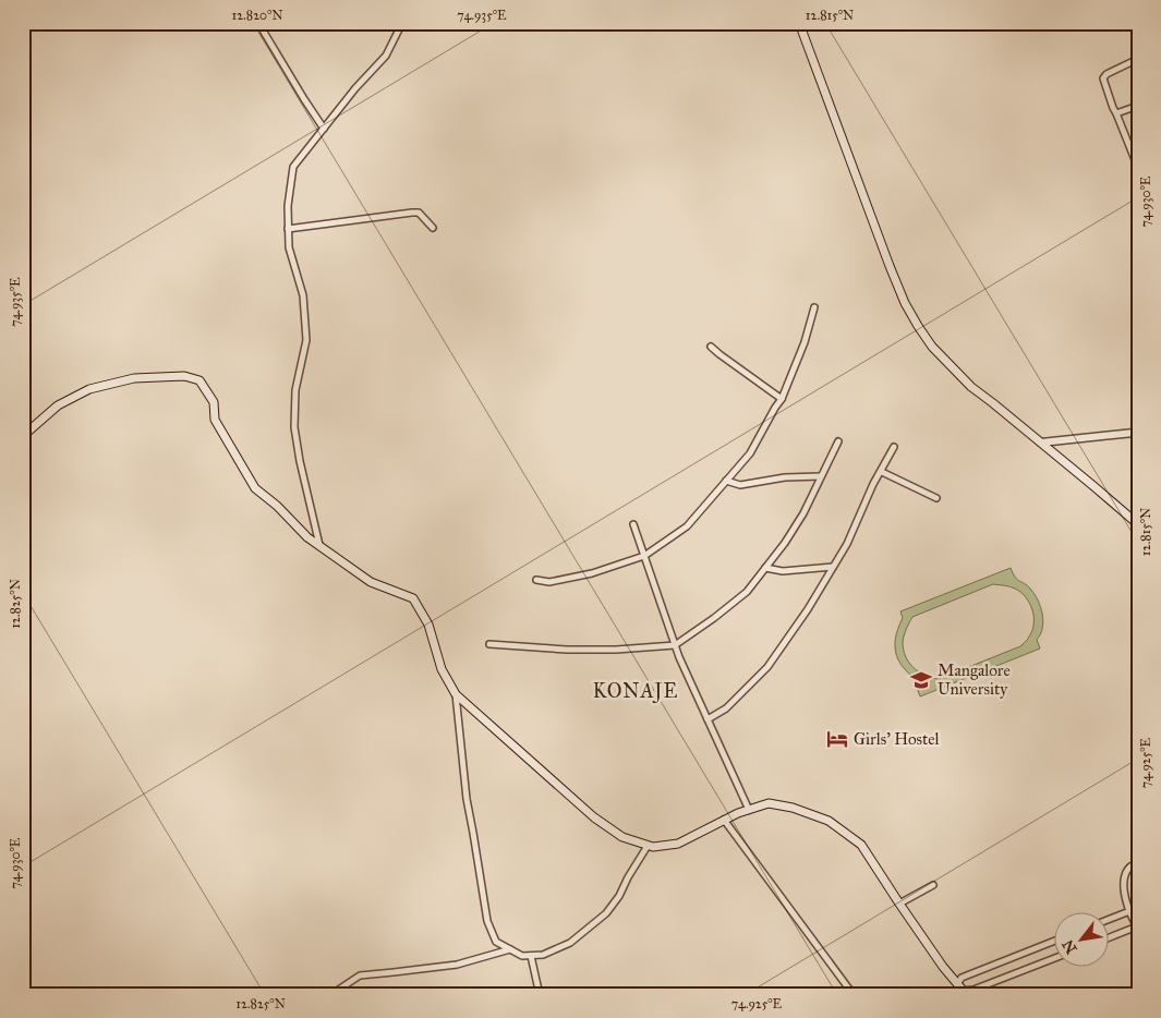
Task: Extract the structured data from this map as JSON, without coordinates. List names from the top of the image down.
{
  "districts": ["KONAJE"],
  "places": {
    "school or university": ["Mangalore University"],
    "hotel": ["Girls' Hostel"]
  },
  "north": "bottom left",
  "coordinates": [
    "12.820°N",
    "74.935°E",
    "12.815°N",
    "74.930°E",
    "12.825°N",
    "74.925°E"
  ]
}
